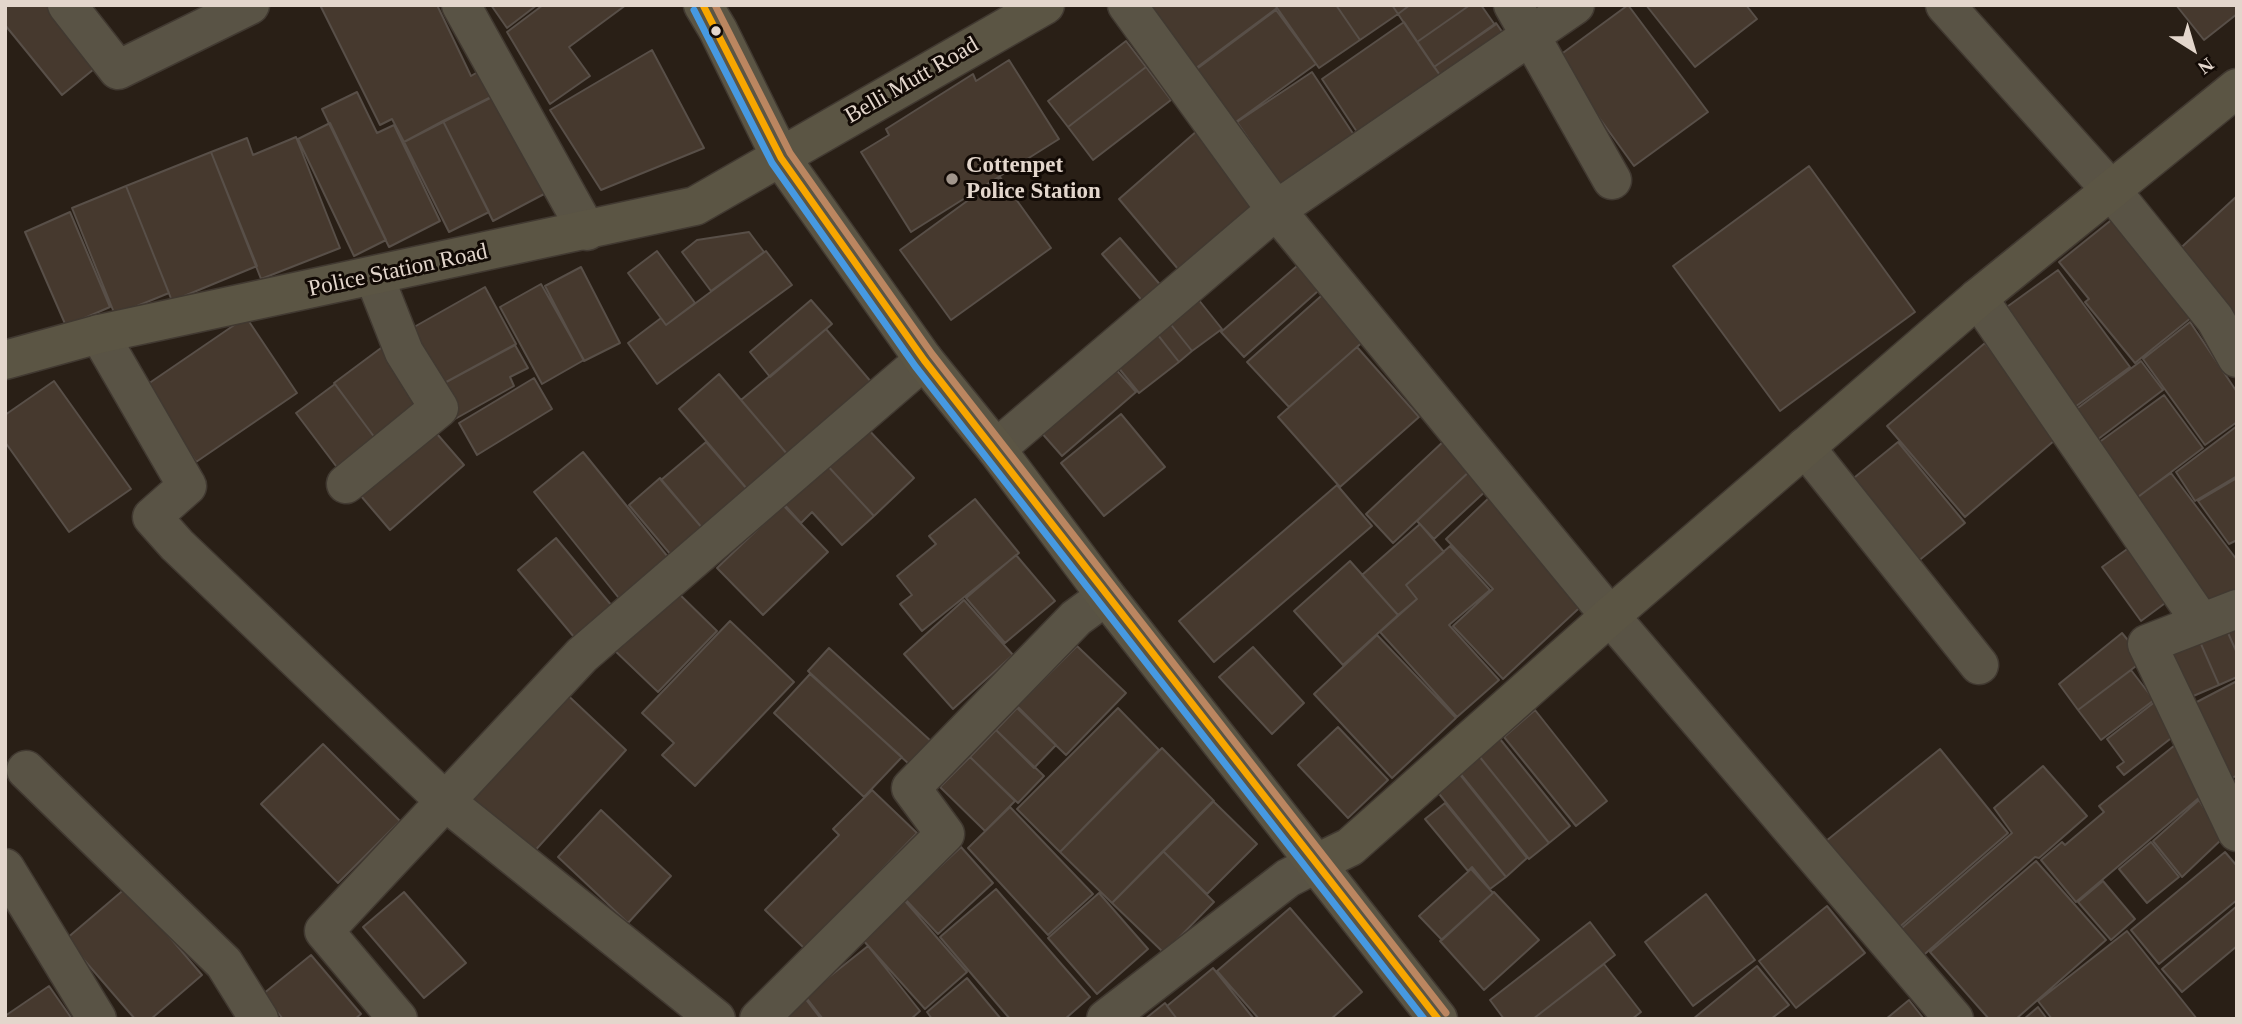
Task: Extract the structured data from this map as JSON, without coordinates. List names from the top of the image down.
{
  "streets": {
    "street": ["Belli Mutt Road", "Police Station Road"]
  },
  "crossings": [
    ["Belli Mutt Road", "Police Station Road"]
  ],
  "places": ["Cottenpet Police Station"],
  "north": "bottom right"
}
